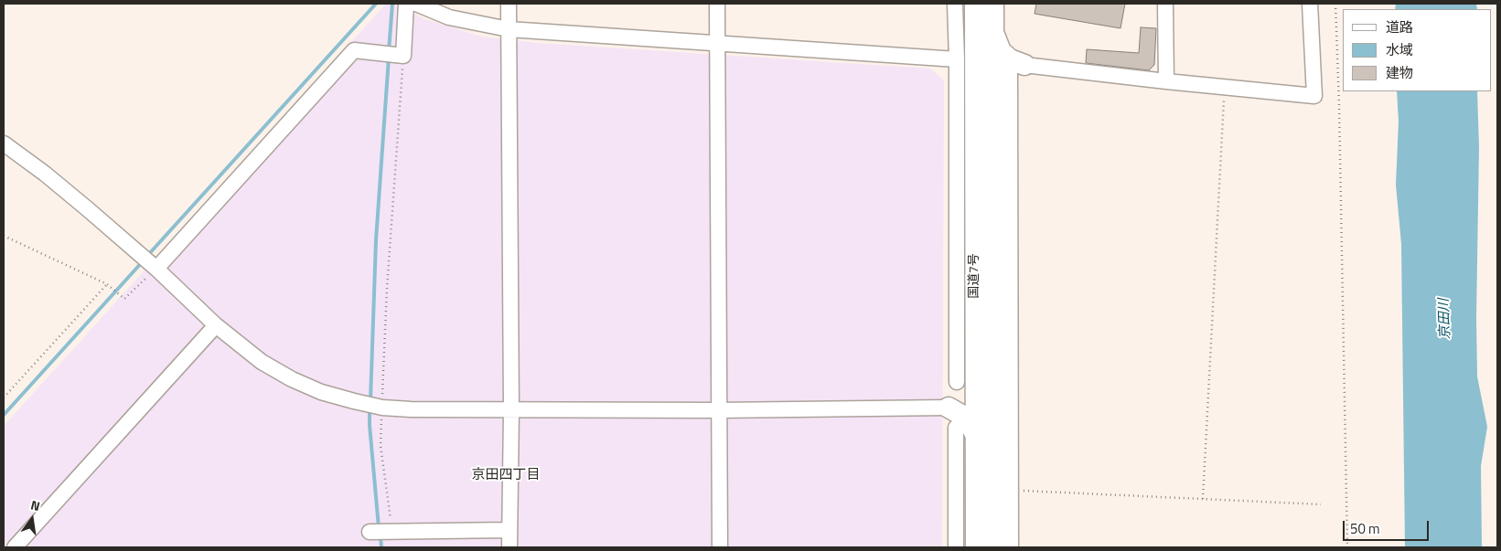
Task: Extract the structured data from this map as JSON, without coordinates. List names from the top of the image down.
{
  "streets": {
    "highway": ["国道7号"]
  },
  "districts": ["京田四丁目"],
  "water": ["京田川"],
  "legend": ["道路", "水域", "建物"],
  "scale_bar": "50 m",
  "north": "top"
}
